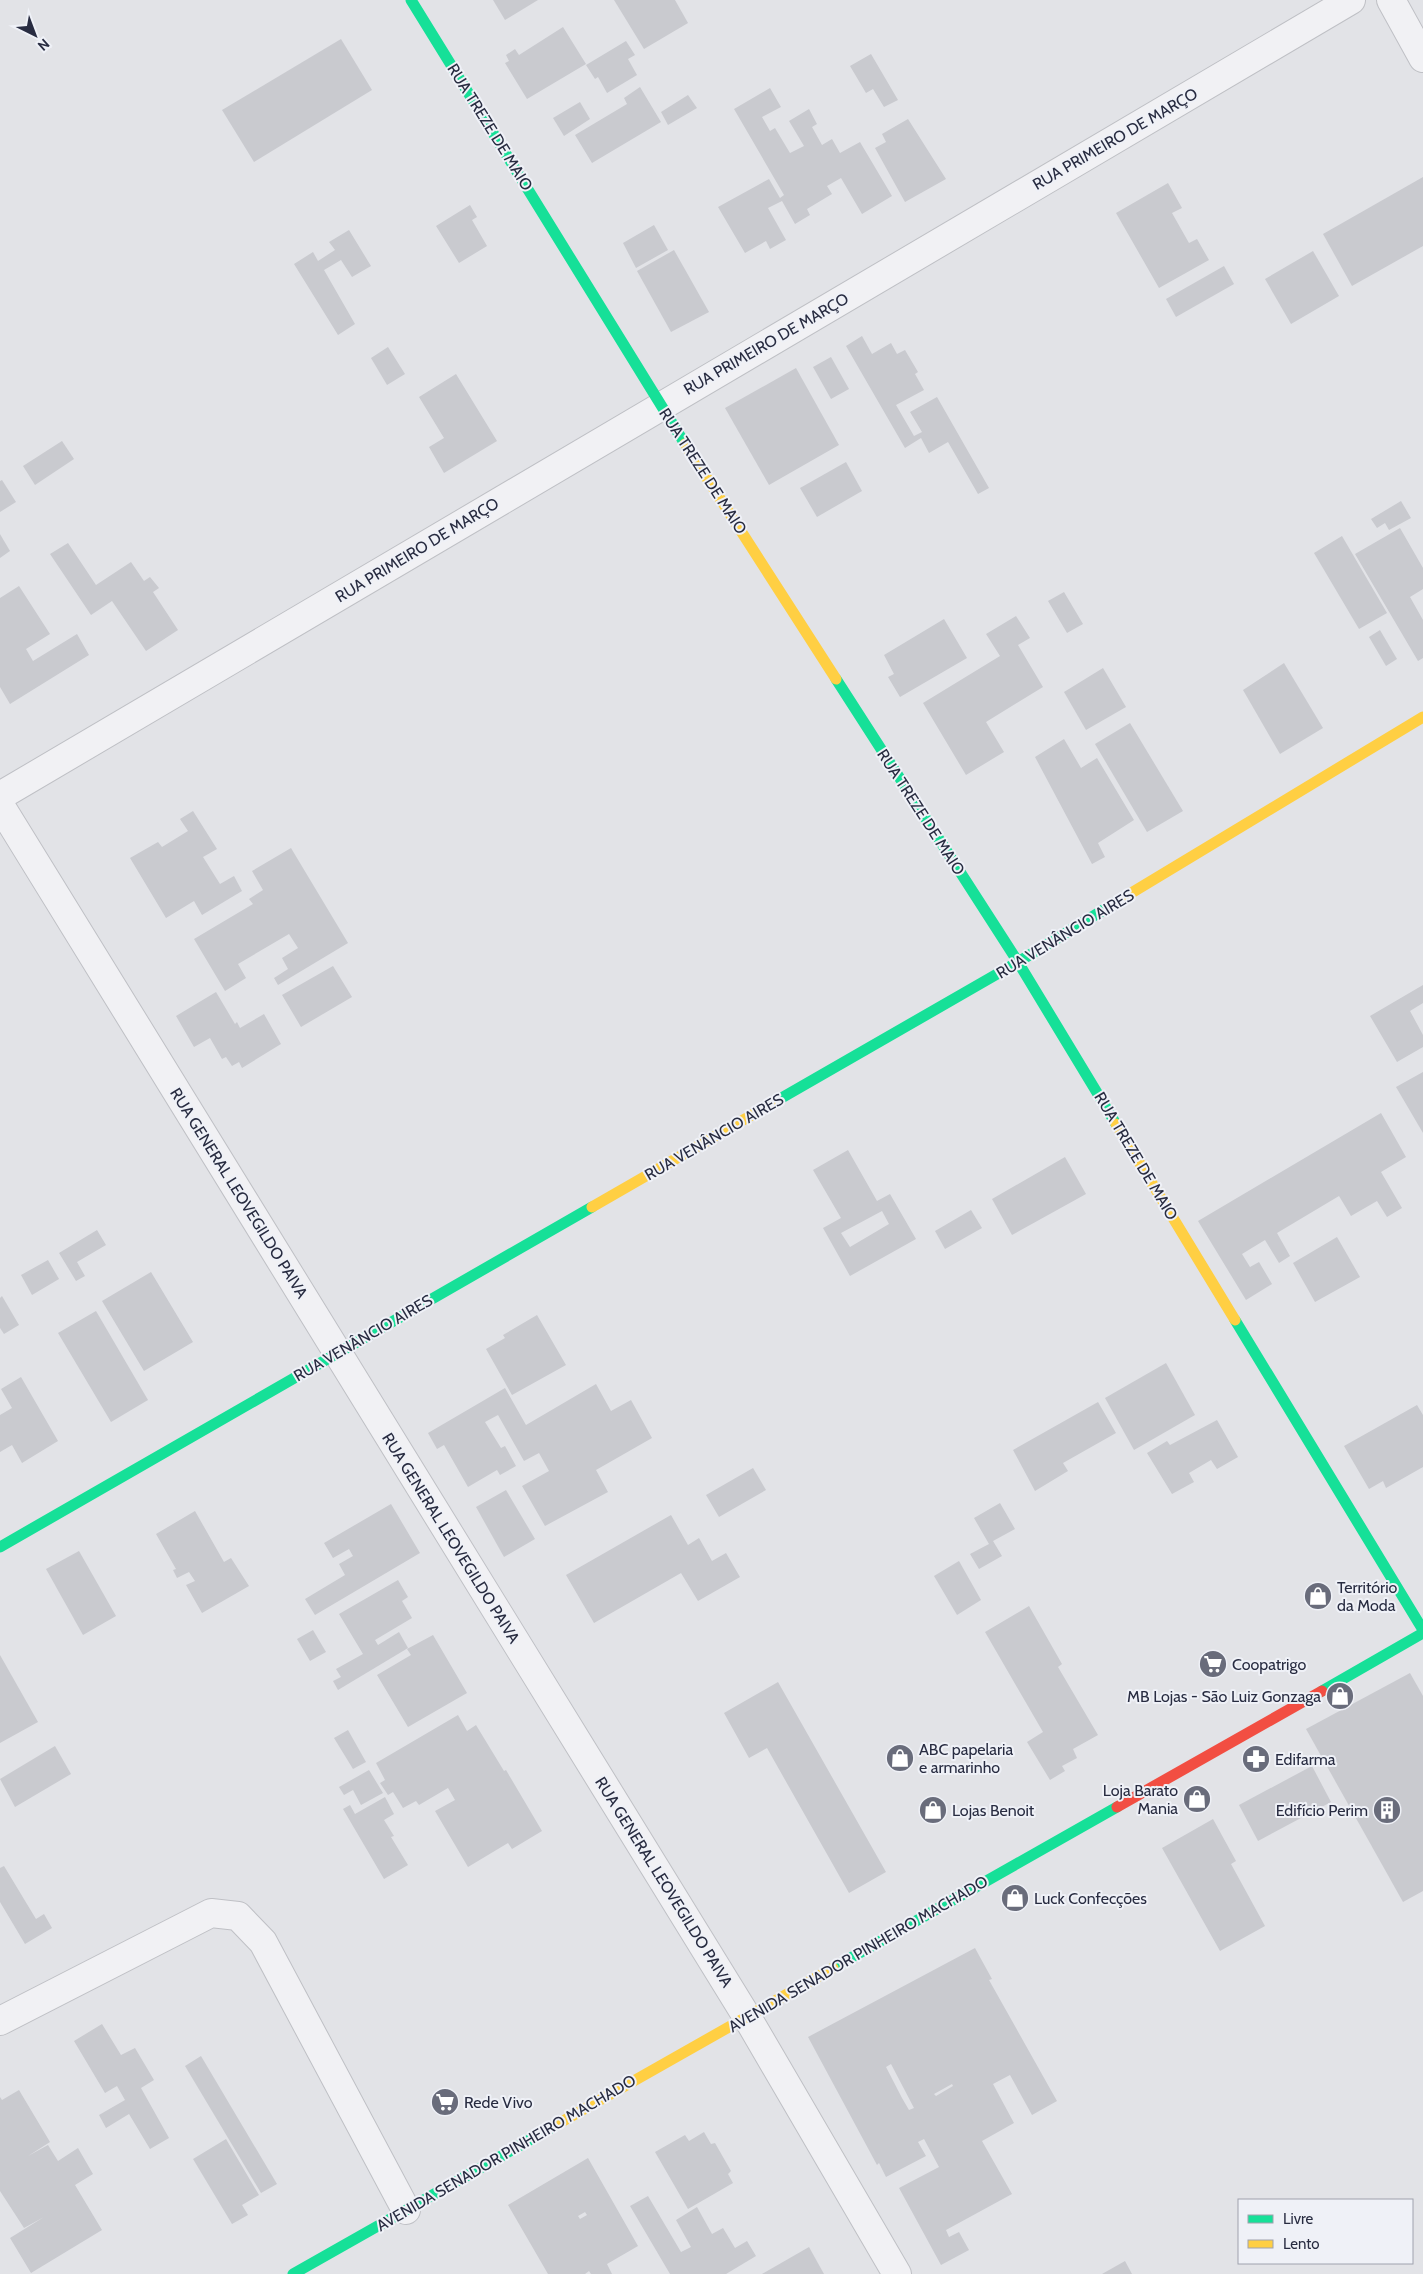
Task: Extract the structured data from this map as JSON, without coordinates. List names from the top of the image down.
{
  "streets": {
    "main road": ["RUA TREZE DE MAIO", "RUA VENÂNCIO AIRES", "AVENIDA SENADOR PINHEIRO MACHADO"],
    "street": ["RUA PRIMEIRO DE MARÇO", "RUA GENERAL LEOVEGILDO PAIVA"]
  },
  "crossings": [
    ["RUA TREZE DE MAIO", "RUA PRIMEIRO DE MARÇO"],
    ["RUA TREZE DE MAIO", "RUA VENÂNCIO AIRES"],
    ["RUA TREZE DE MAIO", "AVENIDA SENADOR PINHEIRO MACHADO"],
    ["RUA VENÂNCIO AIRES", "RUA GENERAL LEOVEGILDO PAIVA"],
    ["RUA GENERAL LEOVEGILDO PAIVA", "AVENIDA SENADOR PINHEIRO MACHADO"]
  ],
  "places": {
    "shop": [
      "Território da Moda",
      "MB Lojas - São Luiz Gonzaga",
      "ABC papelaria e armarinho",
      "Loja Barato Mania",
      "Lojas Benoit",
      "Luck Confecções"
    ],
    "supermarket": ["Coopatrigo", "Rede Vivo"],
    "pharmacy": ["Edifarma"],
    "building": ["Edifício Perim"]
  },
  "legend": ["Livre", "Lento"],
  "north": "bottom right"
}
